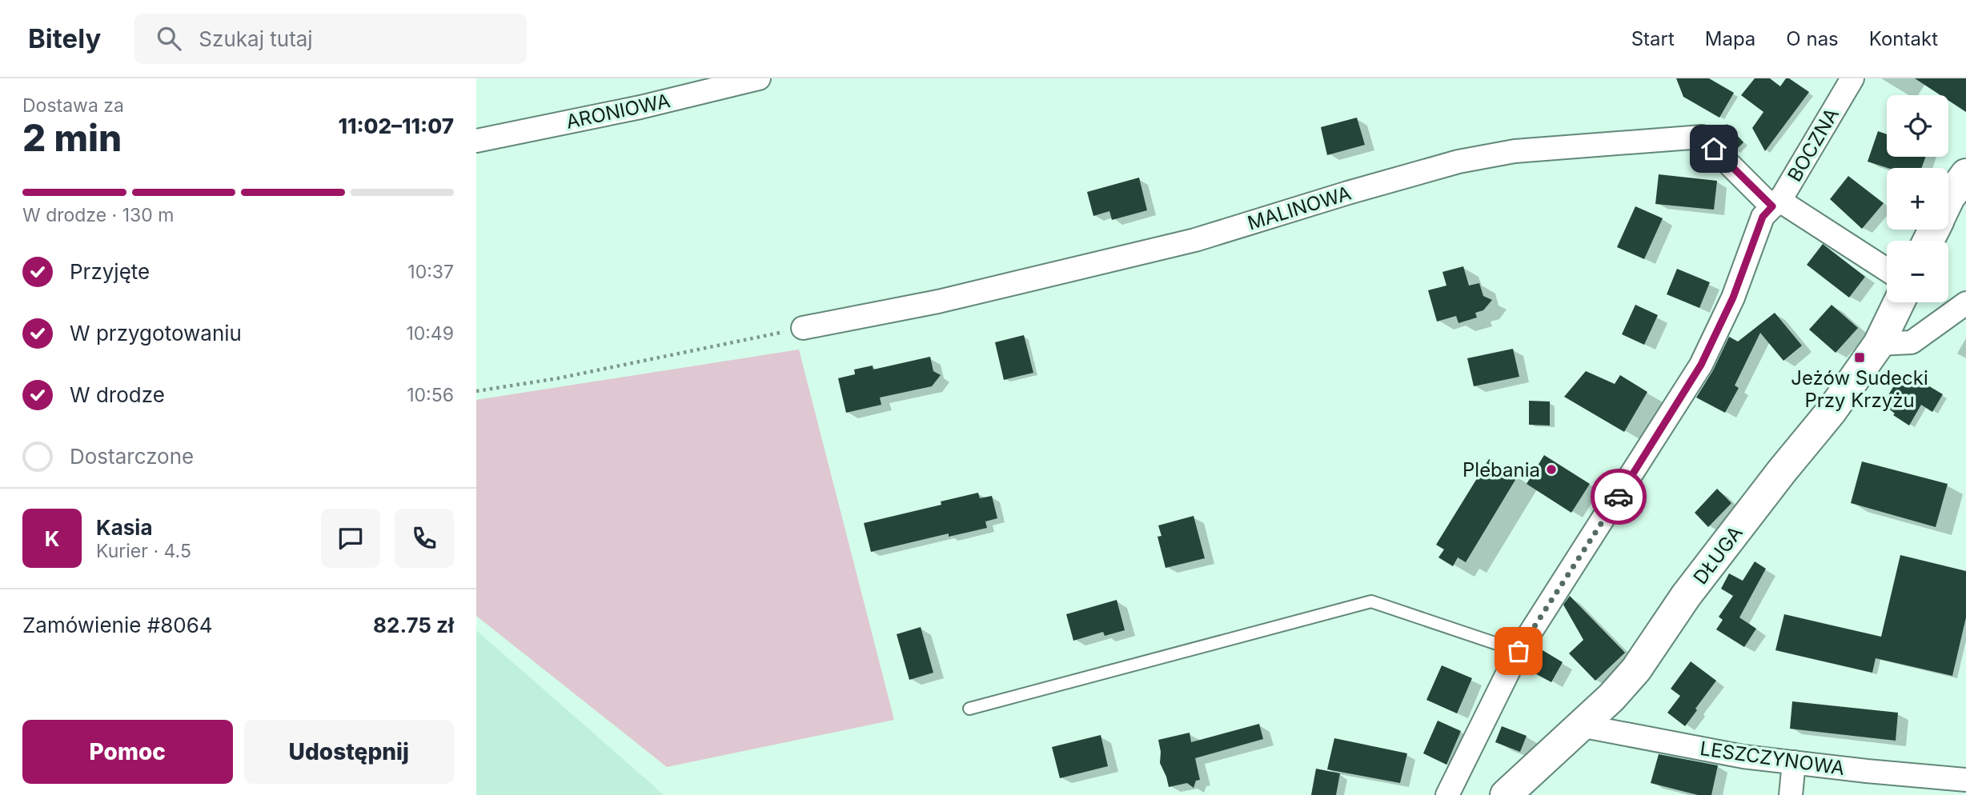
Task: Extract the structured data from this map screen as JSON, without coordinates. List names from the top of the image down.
{
  "streets": {
    "street": [
      "ARONIOWA",
      "BOCZNA",
      "MALINOWA",
      "DŁUGA",
      "LESZCZYNOWA"
    ]
  },
  "crossings": [
    ["BOCZNA", "MALINOWA"],
    ["DŁUGA", "LESZCZYNOWA"]
  ],
  "places": {
    "transit": ["Jeżów Sudecki Przy Krzyżu"],
    "other": ["Plebania"]
  },
  "page": {
    "header": "Bitely",
    "search": "Szukaj tutaj",
    "nav": [
      "Start",
      "Mapa",
      "O nas",
      "Kontakt"
    ],
    "heading": ["2 min", "Dostawa za", "11:02–11:07"],
    "panel": [
      "Kasia",
      "Kurier · 4.5",
      "Zamówienie #8064",
      "82.75 zł"
    ],
    "map_buttons": ["+", "−"],
    "bar": "W drodze · 130 m",
    "list": [
      ["Przyjęte", "10:37"],
      ["W przygotowaniu", "10:49"],
      ["W drodze", "10:56"],
      "Dostarczone"
    ],
    "round": "K",
    "buttons": ["Pomoc", "Udostępnij"]
  }
}
